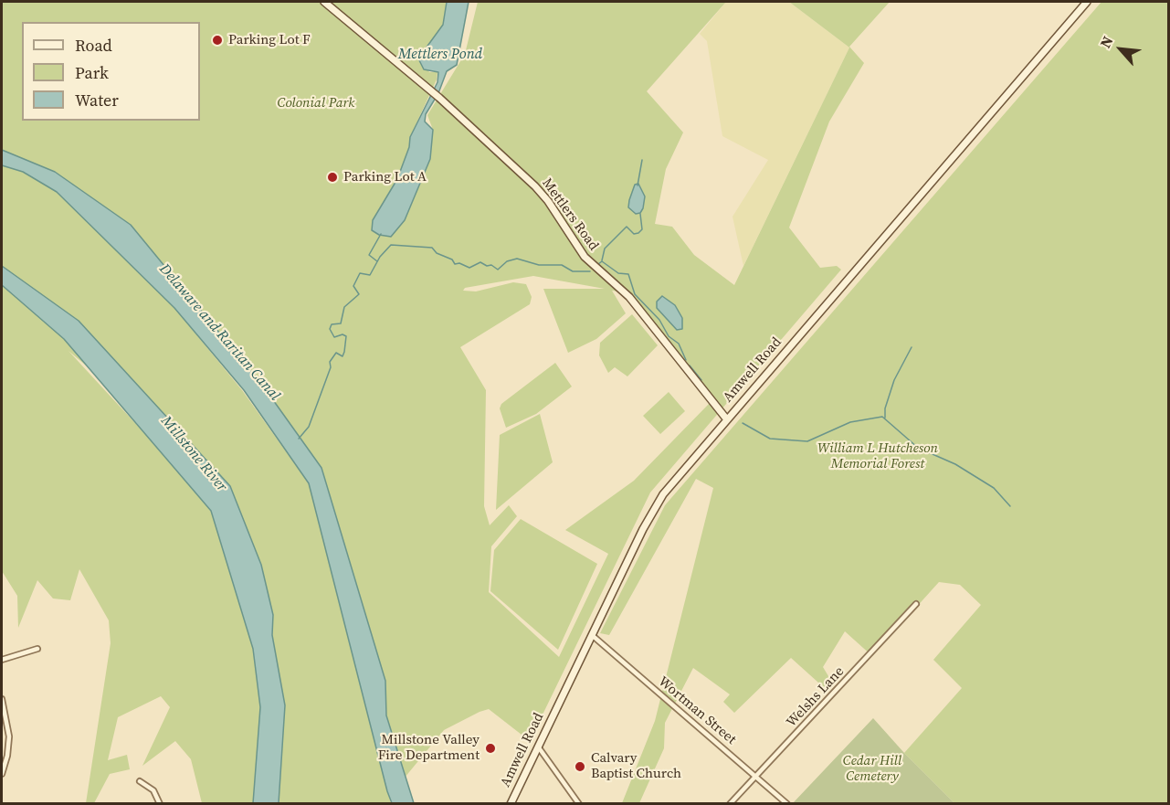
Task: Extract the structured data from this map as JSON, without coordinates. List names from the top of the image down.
{
  "streets": {
    "main road": ["Mettlers Road", "Amwell Road"],
    "street": ["Welshs Lane", "Wortman Street"]
  },
  "crossings": [
    ["Mettlers Road", "Amwell Road"],
    ["Amwell Road", "Wortman Street"],
    ["Welshs Lane", "Wortman Street"]
  ],
  "water": ["Mettlers Pond", "Delaware and Raritan Canal", "Millstone River"],
  "parks": ["Colonial Park", "William L Hutcheson Memorial Forest", "Cedar Hill Cemetery"],
  "places": [
    "Parking Lot F",
    "Parking Lot A",
    "Millstone Valley Fire Department",
    "Calvary Baptist Church"
  ],
  "legend": ["Road", "Park", "Water"],
  "north": "top left"
}
